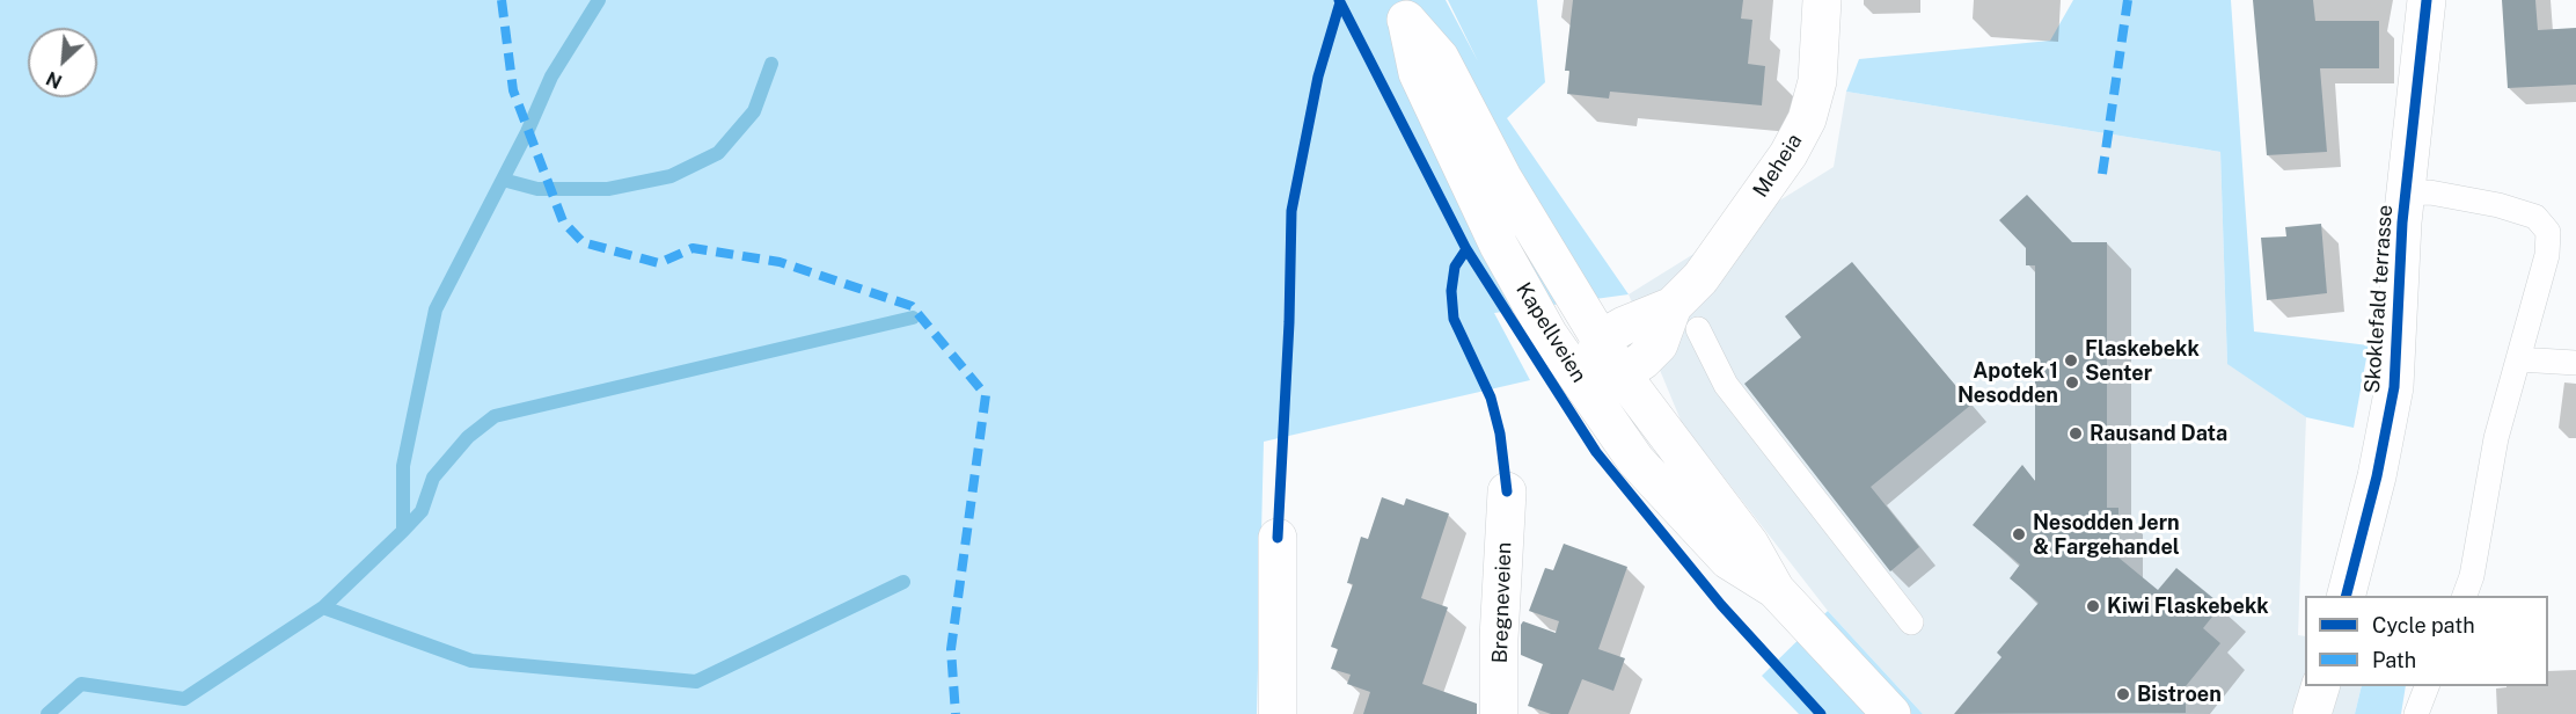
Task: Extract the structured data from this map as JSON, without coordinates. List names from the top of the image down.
{
  "streets": {
    "street": [
      "Meheia",
      "Skoklefald terrasse",
      "Kapellveien",
      "Bregneveien"
    ]
  },
  "crossings": [
    ["Meheia", "Kapellveien"]
  ],
  "places": [
    "Flaskebekk Senter",
    "Apotek 1 Nesodden",
    "Rausand Data",
    "Nesodden Jern & Fargehandel",
    "Kiwi Flaskebekk",
    "Bistroen"
  ],
  "legend": ["Cycle path", "Path"],
  "north": "bottom left"
}
